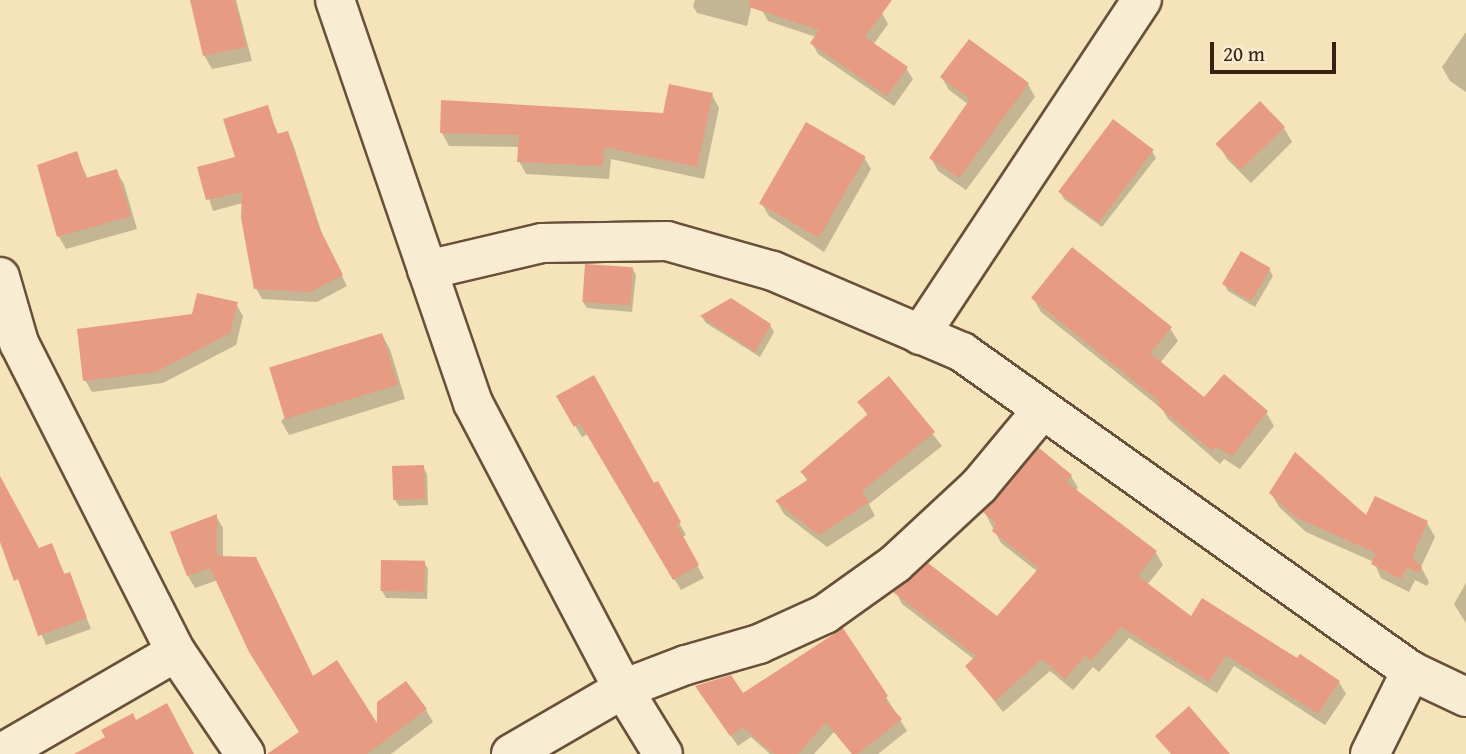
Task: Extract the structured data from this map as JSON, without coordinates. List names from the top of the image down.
{
  "scale_bar": "20 m"
}
